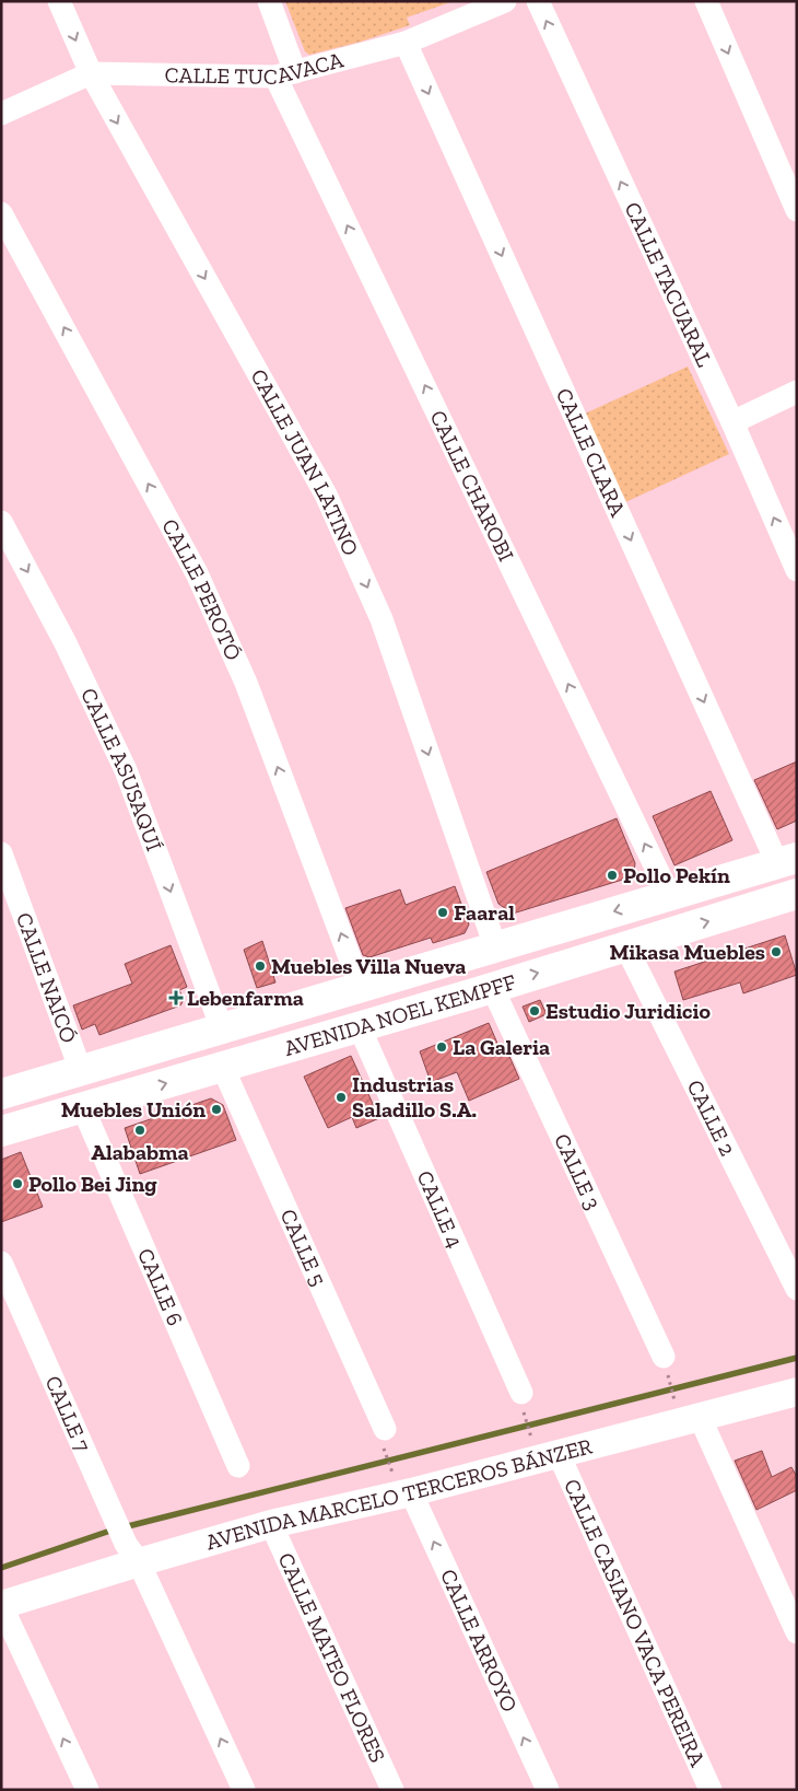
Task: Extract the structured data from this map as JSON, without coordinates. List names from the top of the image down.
{
  "streets": {
    "main road": ["AVENIDA NOEL KEMPFF"],
    "street": [
      "CALLE TUCAVACA",
      "CALLE TACUARAL",
      "CALLE CLARA",
      "CALLE JUAN LATINO",
      "CALLE CHAROBI",
      "CALLE PEROTÓ",
      "CALLE ASUSAQUÍ",
      "CALLE NAICÓ",
      "CALLE 2",
      "CALLE 3",
      "CALLE 4",
      "CALLE 5",
      "CALLE 6",
      "CALLE 7",
      "AVENIDA MARCELO TERCEROS BÁNZER",
      "CALLE CASIANO VACA PEREIRA",
      "CALLE ARROYO",
      "CALLE MATEO FLORES"
    ]
  },
  "crossings": [
    ["CALLE TUCAVACA", "CALLE CLARA"],
    ["CALLE TUCAVACA", "CALLE JUAN LATINO"],
    ["CALLE TUCAVACA", "CALLE CHAROBI"],
    ["CALLE CLARA", "AVENIDA NOEL KEMPFF"],
    ["CALLE JUAN LATINO", "AVENIDA NOEL KEMPFF"],
    ["CALLE CHAROBI", "AVENIDA NOEL KEMPFF"],
    ["CALLE PEROTÓ", "AVENIDA NOEL KEMPFF"],
    ["CALLE ASUSAQUÍ", "AVENIDA NOEL KEMPFF"],
    ["CALLE NAICÓ", "AVENIDA NOEL KEMPFF"],
    ["AVENIDA NOEL KEMPFF", "CALLE 2"],
    ["AVENIDA NOEL KEMPFF", "CALLE 3"],
    ["AVENIDA NOEL KEMPFF", "CALLE 4"],
    ["AVENIDA NOEL KEMPFF", "CALLE 5"],
    ["AVENIDA NOEL KEMPFF", "CALLE 6"],
    ["CALLE 7", "AVENIDA MARCELO TERCEROS BÁNZER"],
    ["AVENIDA MARCELO TERCEROS BÁNZER", "CALLE CASIANO VACA PEREIRA"],
    ["AVENIDA MARCELO TERCEROS BÁNZER", "CALLE ARROYO"],
    ["AVENIDA MARCELO TERCEROS BÁNZER", "CALLE MATEO FLORES"]
  ],
  "one_way": [
    "CALLE CLARA",
    "CALLE JUAN LATINO",
    "CALLE CHAROBI",
    "CALLE PEROTÓ",
    "CALLE ASUSAQUÍ",
    "CALLE ARROYO"
  ],
  "places": {
    "other": [
      "Pollo Pekín",
      "Faaral",
      "Mikasa Muebles",
      "Muebles Villa Nueva",
      "Estudio Juridicio",
      "La Galeria",
      "Industrias Saladillo S.A.",
      "Muebles Unión",
      "Alababma",
      "Pollo Bei Jing"
    ],
    "health": ["Lebenfarma"]
  }
}
